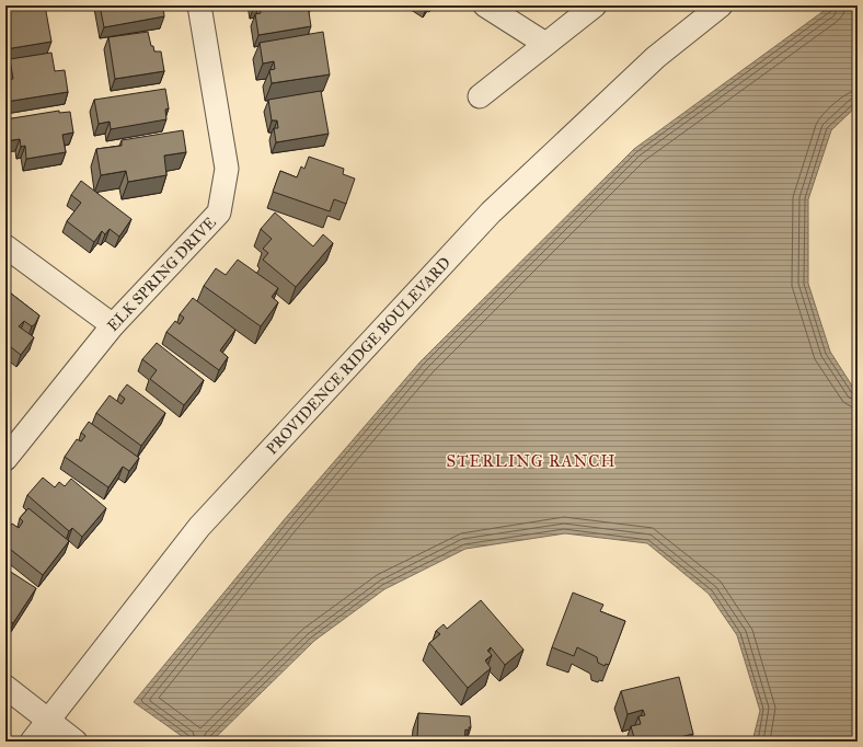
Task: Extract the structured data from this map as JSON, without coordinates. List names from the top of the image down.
{
  "streets": {
    "street": ["ELK SPRING DRIVE", "PROVIDENCE RIDGE BOULEVARD"]
  },
  "districts": ["STERLING RANCH"]
}
